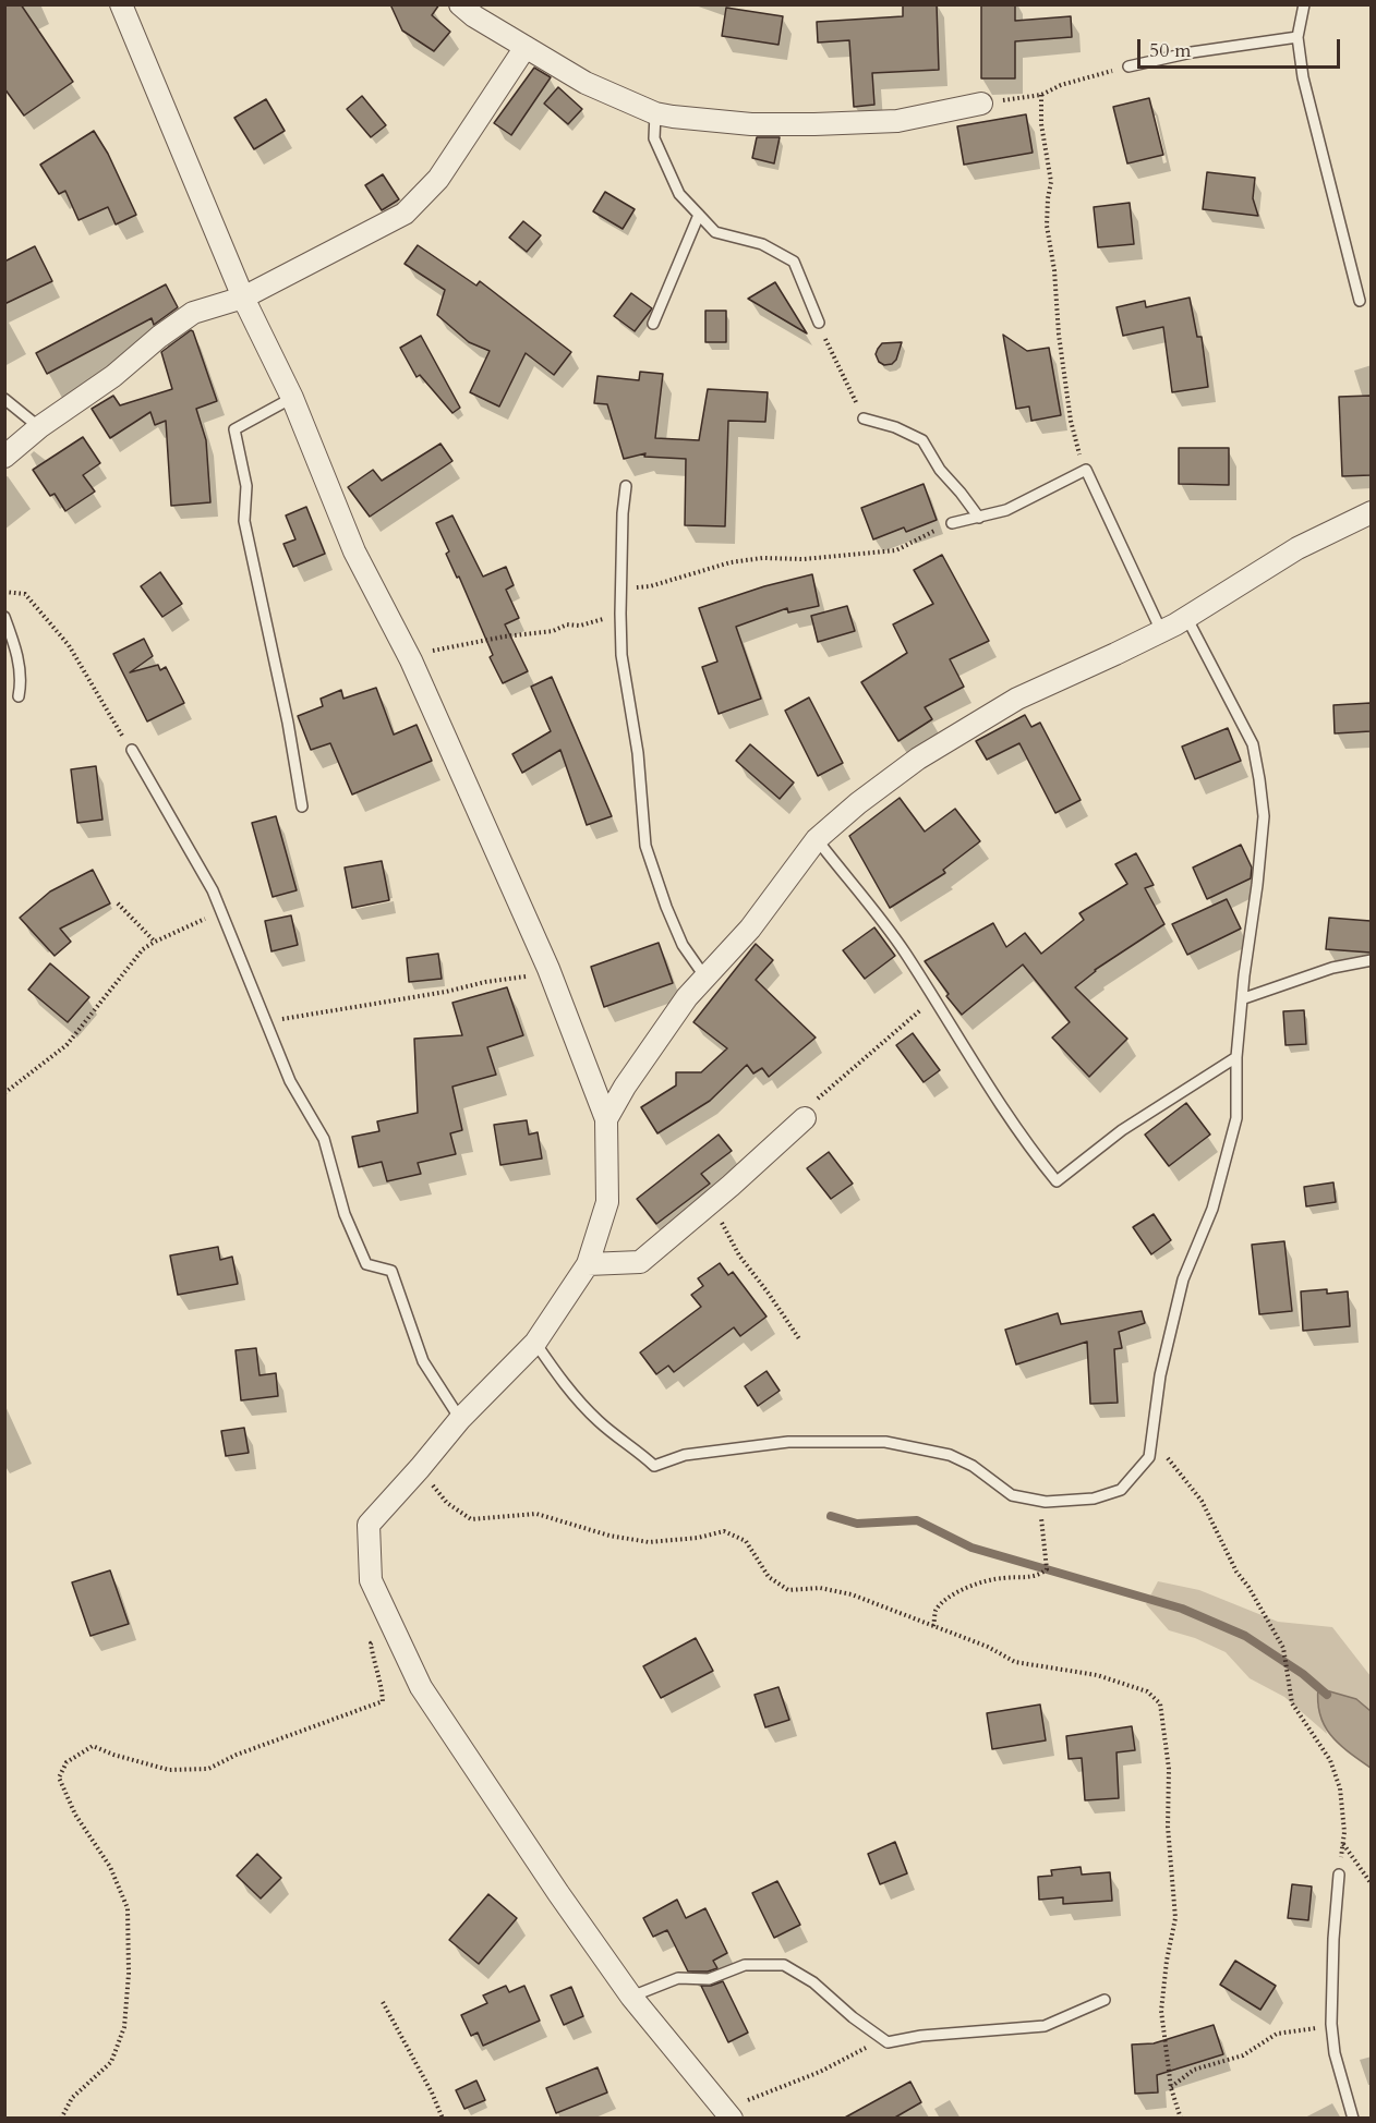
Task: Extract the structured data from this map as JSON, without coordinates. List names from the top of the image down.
{
  "scale_bar": "50 m"
}
